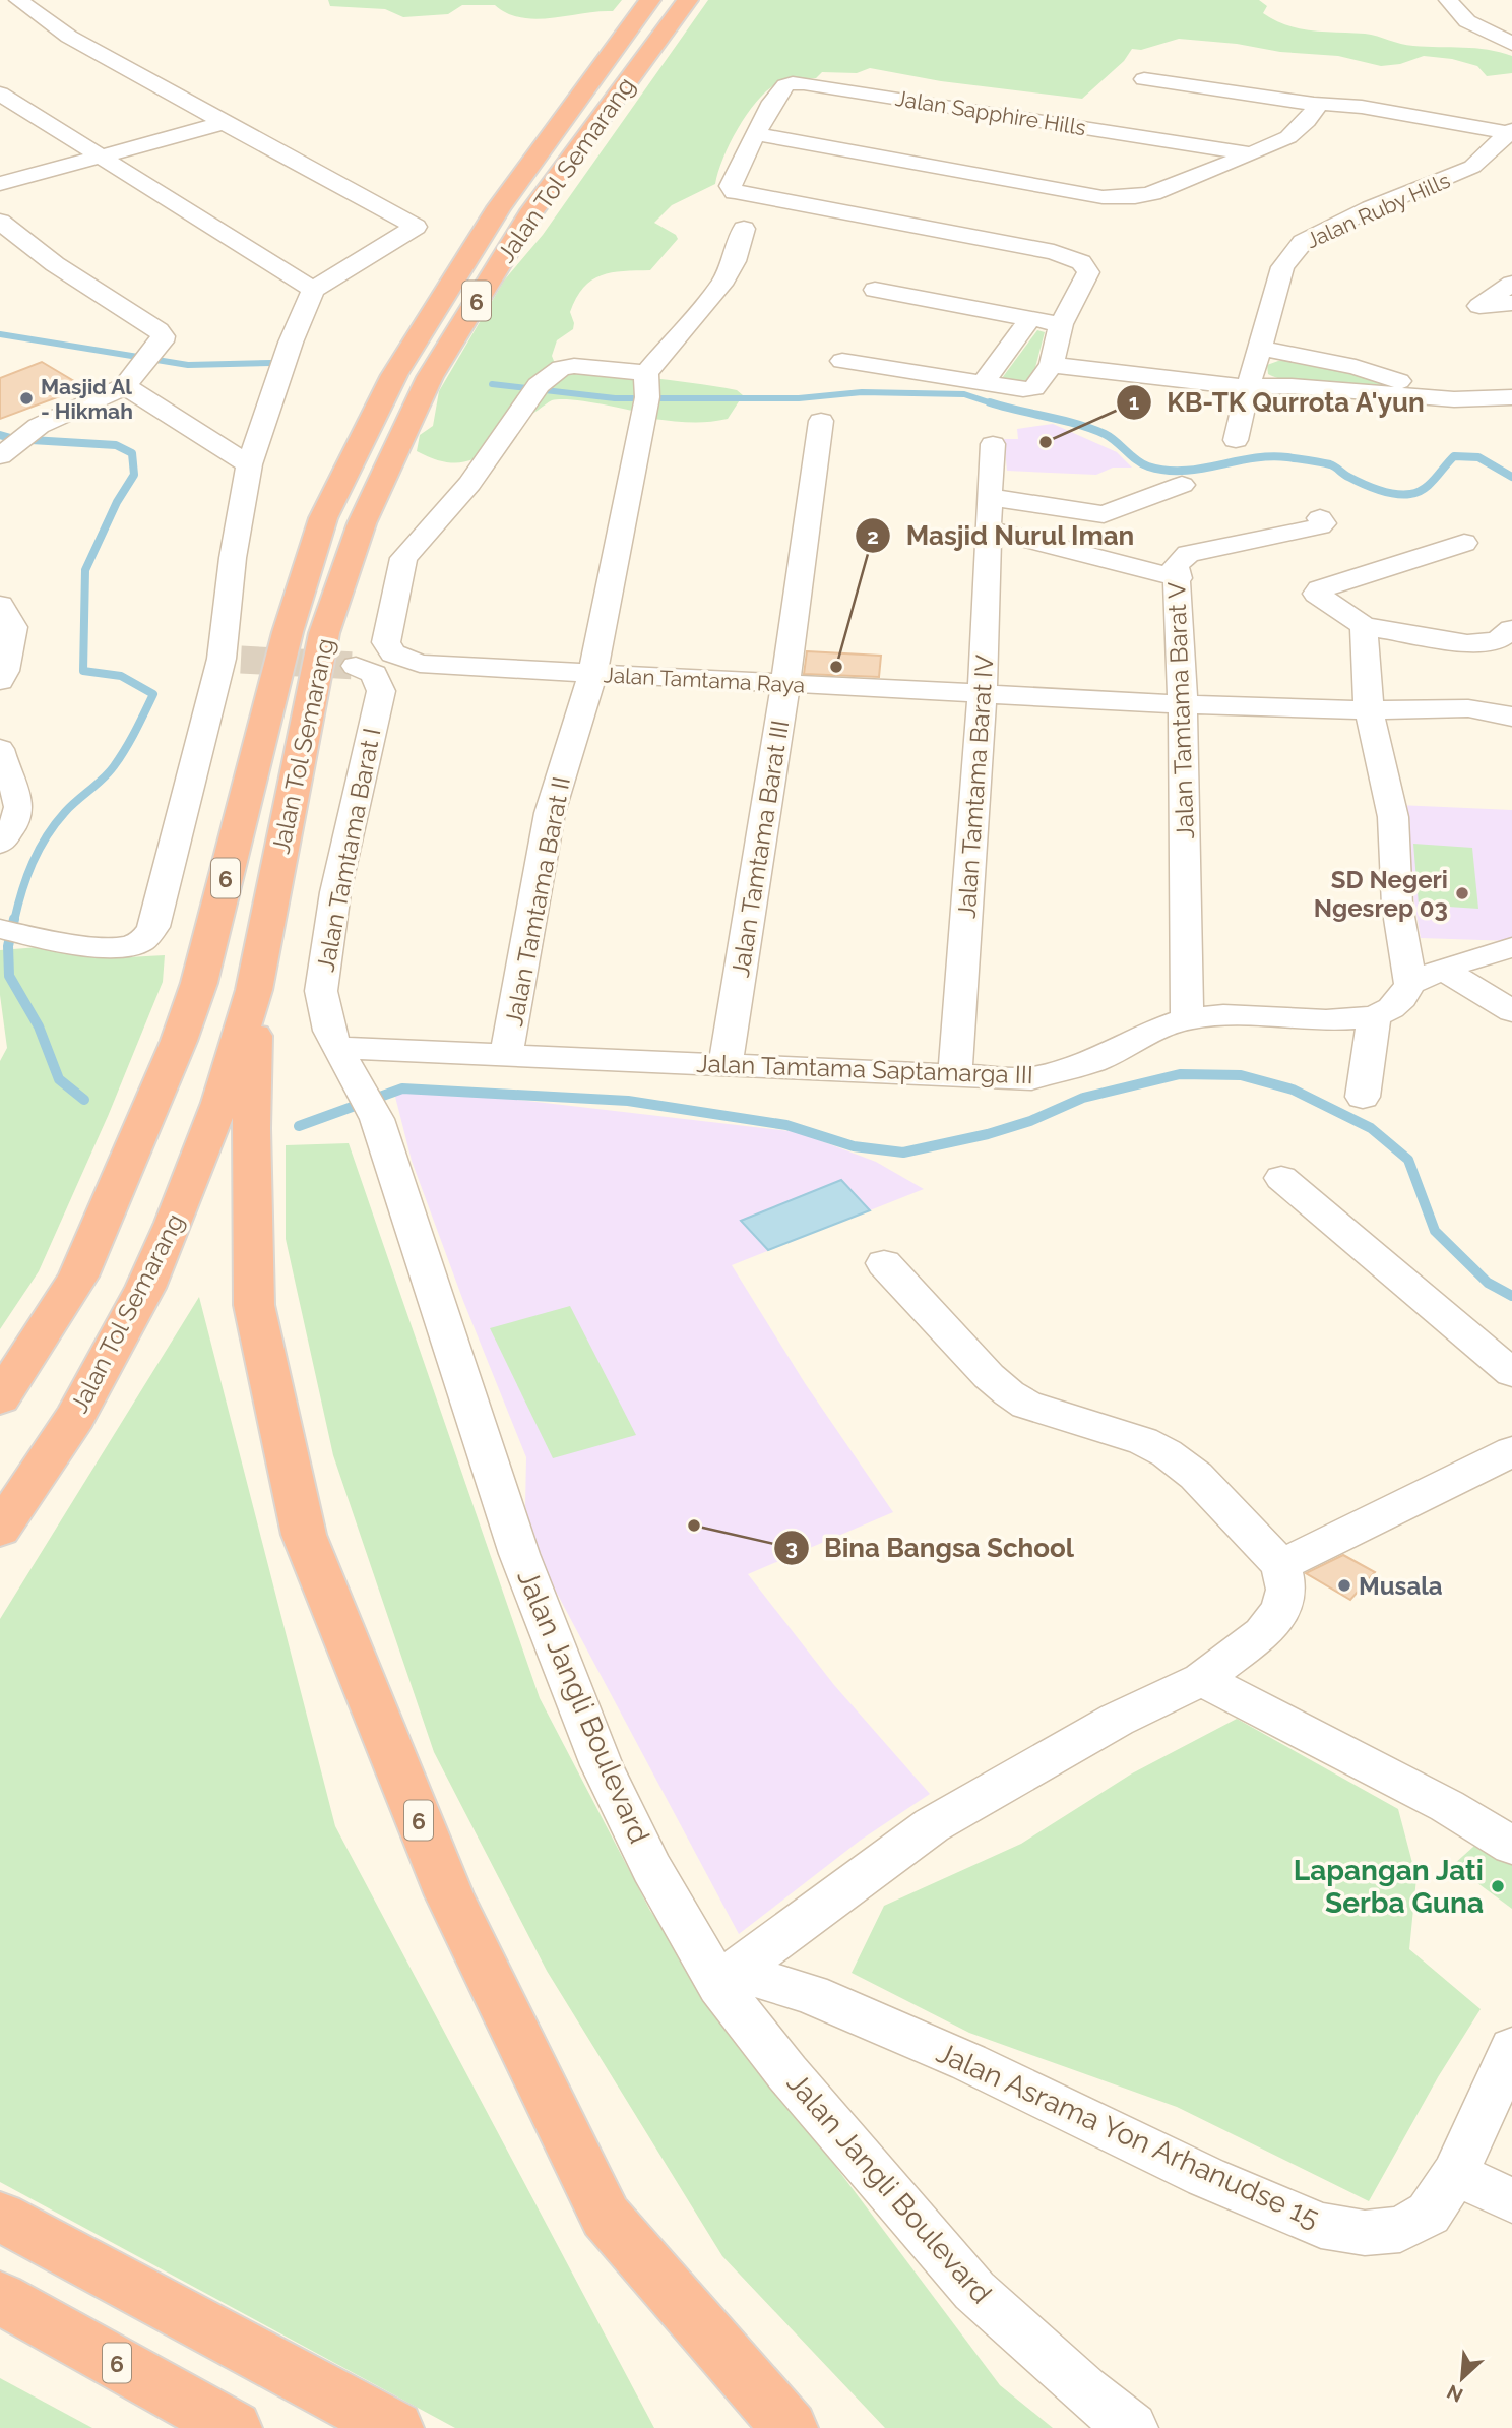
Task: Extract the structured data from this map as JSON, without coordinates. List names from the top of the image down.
{
  "streets": {
    "highway": ["Jalan Tol Semarang", "6"],
    "street": [
      "Jalan Sapphire Hills",
      "Jalan Ruby Hills",
      "Jalan Tamtama Raya",
      "Jalan Tamtama Barat V",
      "Jalan Tamtama Barat IV",
      "Jalan Tamtama Barat III",
      "Jalan Tamtama Barat I",
      "Jalan Tamtama Barat II",
      "Jalan Tamtama Saptamarga III",
      "Jalan Jangli Boulevard",
      "Jalan Asrama Yon Arhanudse 15"
    ]
  },
  "crossings": [
    ["Jalan Tol Semarang", "6"],
    ["Jalan Tamtama Raya", "Jalan Tamtama Barat V"],
    ["Jalan Tamtama Raya", "Jalan Tamtama Barat IV"],
    ["Jalan Tamtama Raya", "Jalan Tamtama Barat III"],
    ["Jalan Tamtama Raya", "Jalan Tamtama Barat II"],
    ["Jalan Tamtama Barat V", "Jalan Tamtama Saptamarga III"],
    ["Jalan Tamtama Barat IV", "Jalan Tamtama Saptamarga III"],
    ["Jalan Tamtama Barat III", "Jalan Tamtama Saptamarga III"],
    ["Jalan Tamtama Barat I", "Jalan Tamtama Saptamarga III"],
    ["Jalan Tamtama Barat I", "Jalan Jangli Boulevard"],
    ["Jalan Tamtama Barat II", "Jalan Tamtama Saptamarga III"],
    ["Jalan Tamtama Saptamarga III", "Jalan Jangli Boulevard"],
    ["Jalan Jangli Boulevard", "Jalan Asrama Yon Arhanudse 15"]
  ],
  "places": [
    "Masjid Al - Hikmah",
    "KB-TK Qurrota A'yun",
    "Masjid Nurul Iman",
    "SD Negeri Ngesrep 03",
    "Bina Bangsa School",
    "Musala",
    "Lapangan Jati Serba Guna"
  ],
  "north": "bottom left"
}
